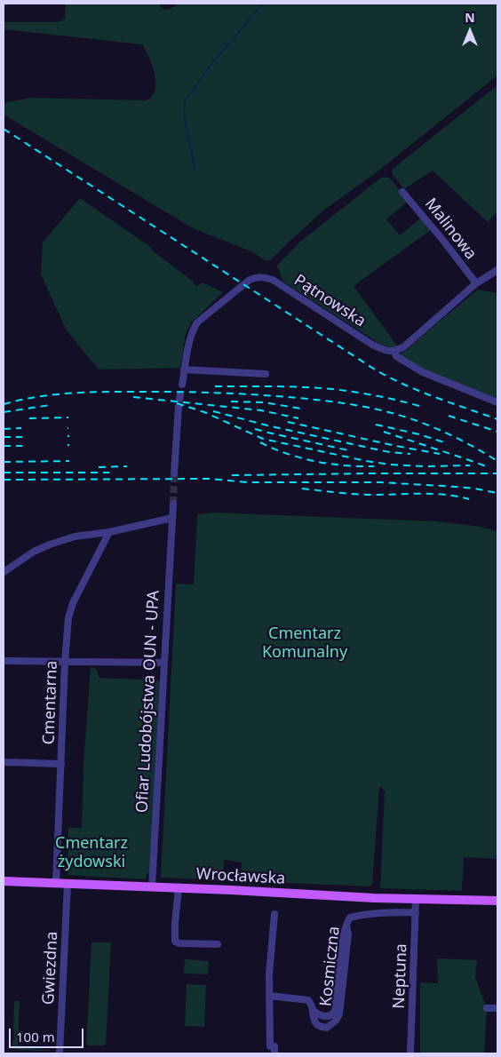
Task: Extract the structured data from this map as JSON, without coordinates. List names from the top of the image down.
{
  "streets": {
    "main road": ["Wrocławska"],
    "street": [
      "Malinowa",
      "Pątnowska",
      "Ofiar Ludobójstwa OUN - UPA",
      "Cmentarna",
      "Kosmiczna",
      "Gwiezdna",
      "Neptuna"
    ]
  },
  "crossings": [
    ["Ofiar Ludobójstwa OUN - UPA", "Wrocławska"],
    ["Cmentarna", "Wrocławska"],
    ["Wrocławska", "Gwiezdna"],
    ["Wrocławska", "Neptuna"],
    ["Kosmiczna", "Neptuna"]
  ],
  "parks": ["Cmentarz Komunalny", "Cmentarz żydowski"],
  "scale_bar": "100 m",
  "north": "top"
}
